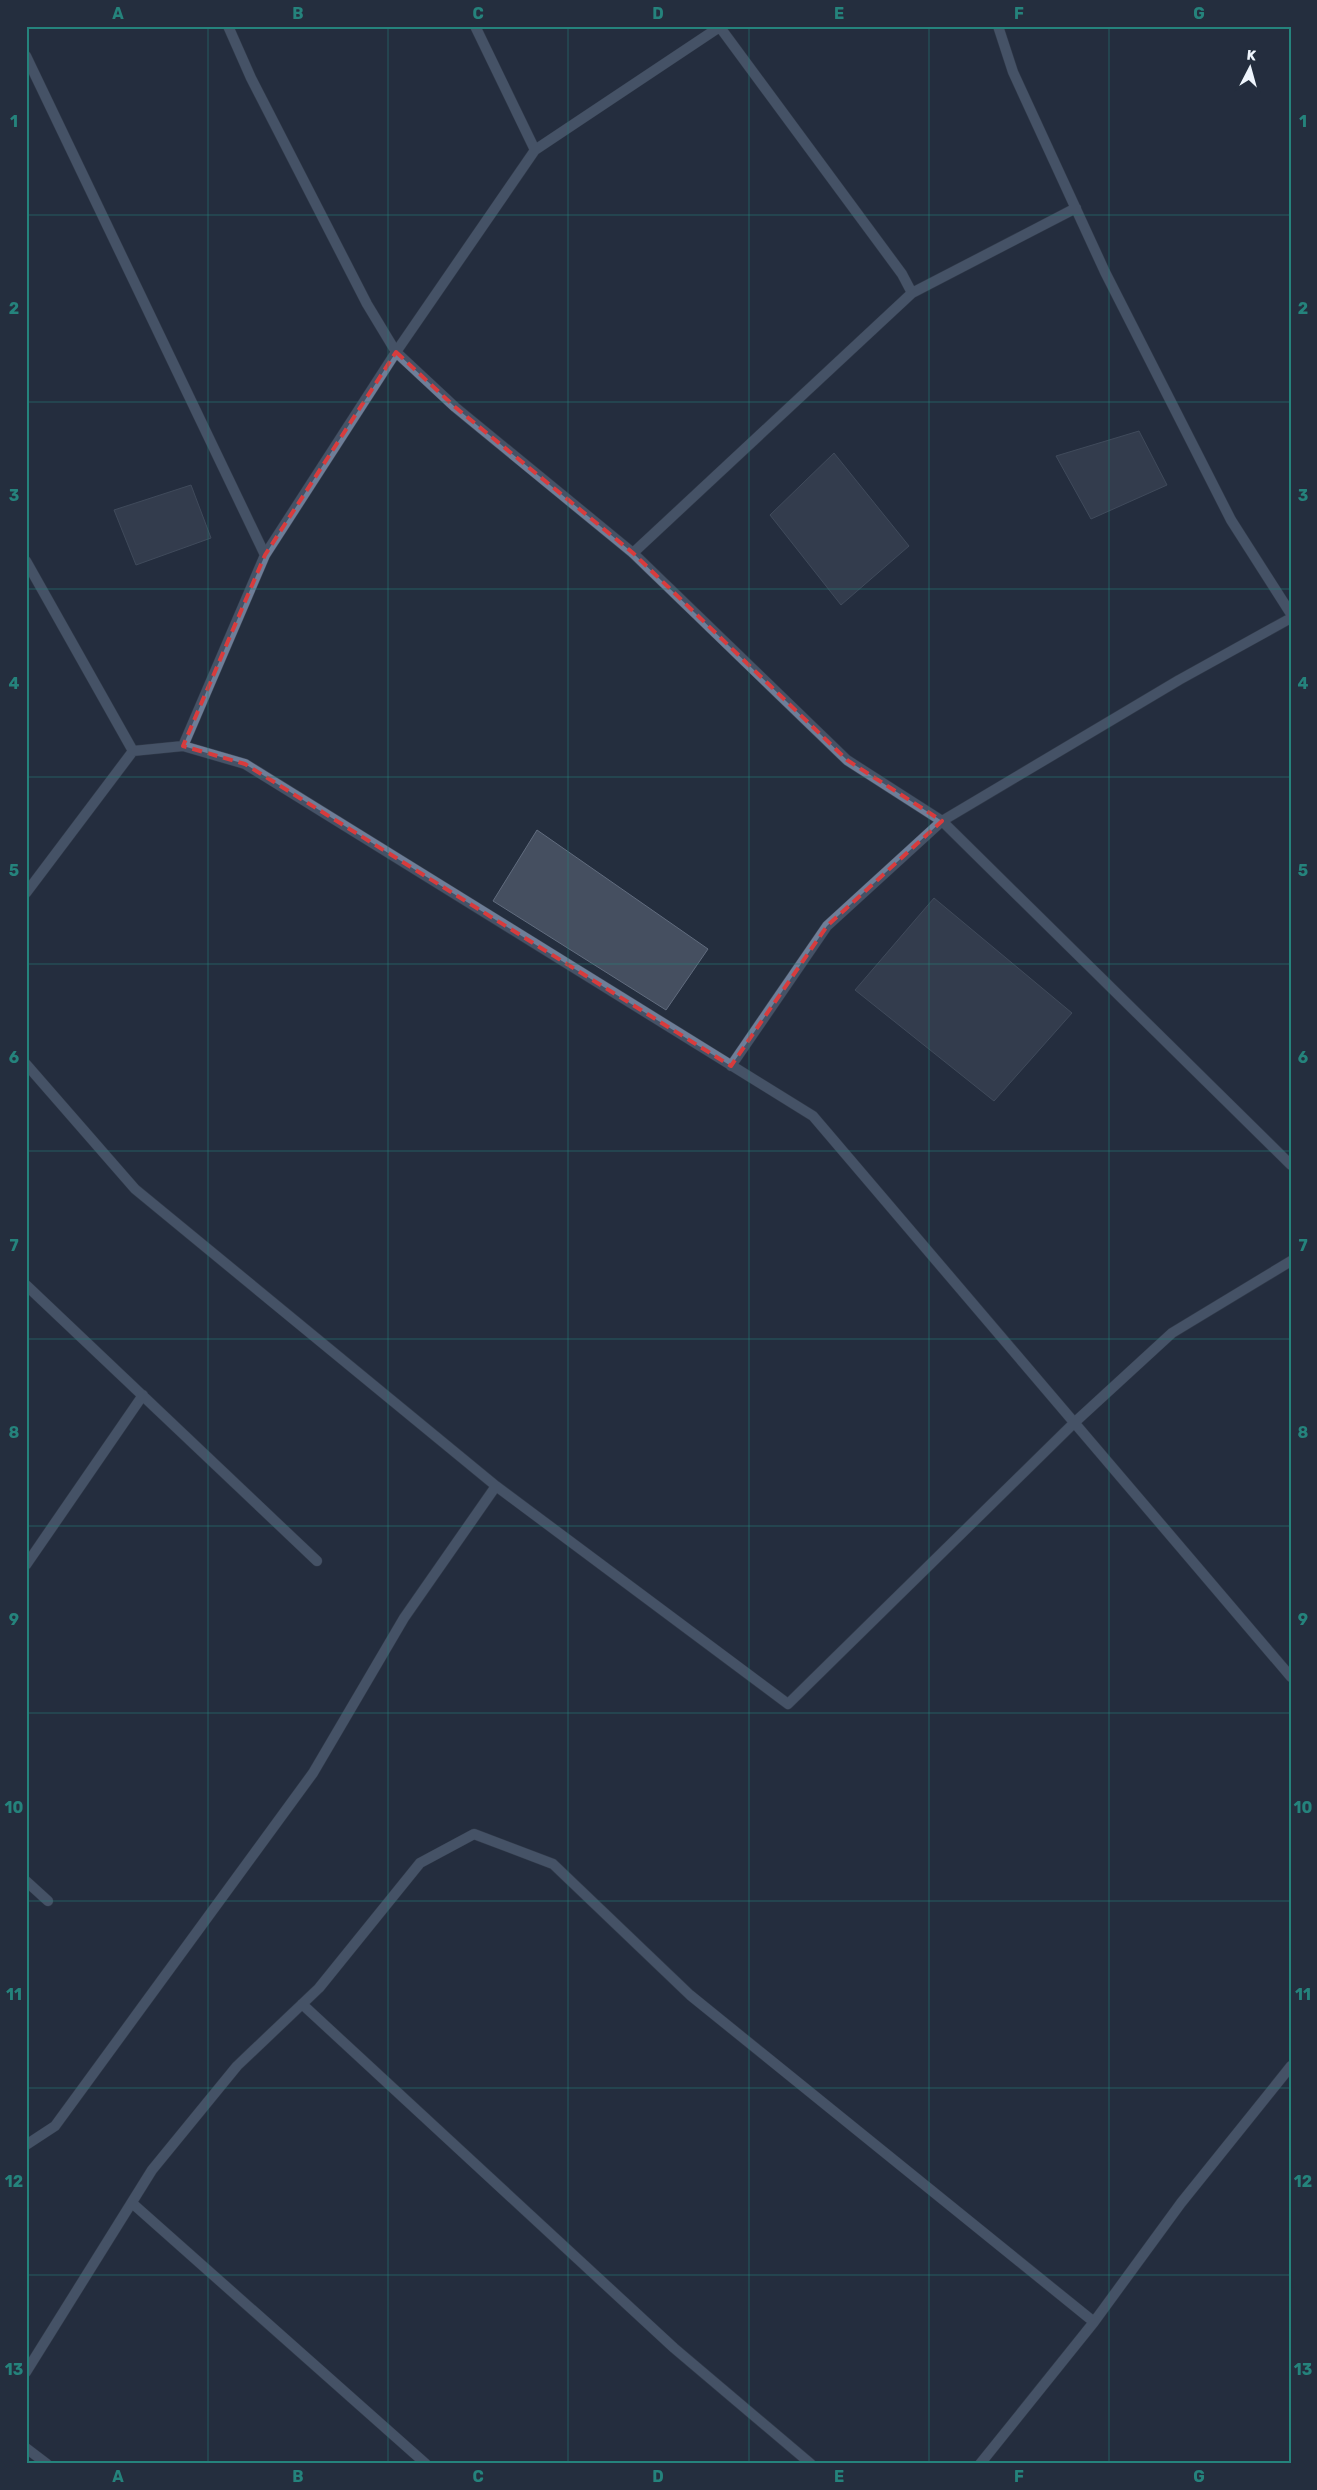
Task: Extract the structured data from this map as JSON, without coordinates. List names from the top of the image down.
{
  "north": "top",
  "grid": {
    "columns": [
      "A",
      "B",
      "C",
      "D",
      "E",
      "F",
      "G"
    ],
    "rows": [
      "1",
      "2",
      "3",
      "4",
      "5",
      "6",
      "7",
      "8",
      "9",
      "10",
      "11",
      "12",
      "13"
    ]
  }
}
